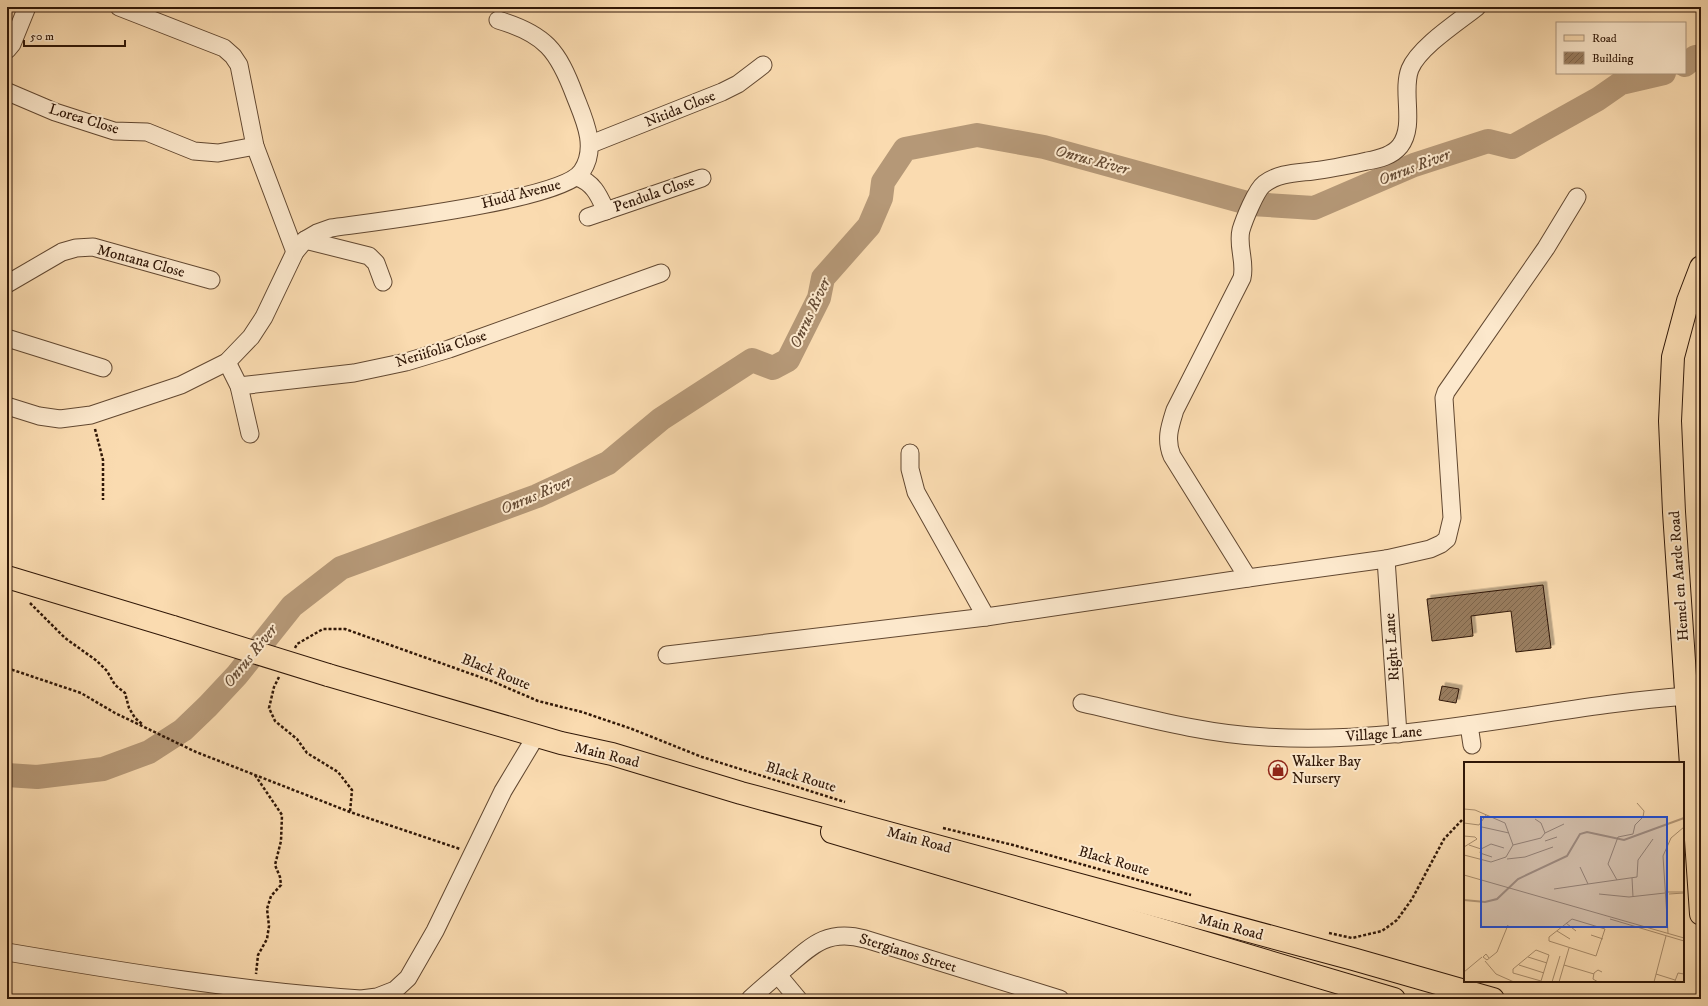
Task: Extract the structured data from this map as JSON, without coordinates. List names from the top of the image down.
{
  "streets": {
    "main road": ["Hemel en Aarde Road", "Main Road"],
    "street": [
      "Nitida Close",
      "Lorea Close",
      "Hudd Avenue",
      "Pendula Close",
      "Montana Close",
      "Neriifolia Close",
      "Right Lane",
      "Village Lane",
      "Stergianos Street"
    ],
    "path": ["Black Route"]
  },
  "crossings": [
    ["Nitida Close", "Hudd Avenue"],
    ["Hudd Avenue", "Pendula Close"],
    ["Hemel en Aarde Road", "Village Lane"],
    ["Right Lane", "Village Lane"]
  ],
  "water": ["Onrus River"],
  "places": {
    "shop": ["Walker Bay Nursery"]
  },
  "legend": ["Road", "Building"],
  "scale_bar": "50 m"
}
